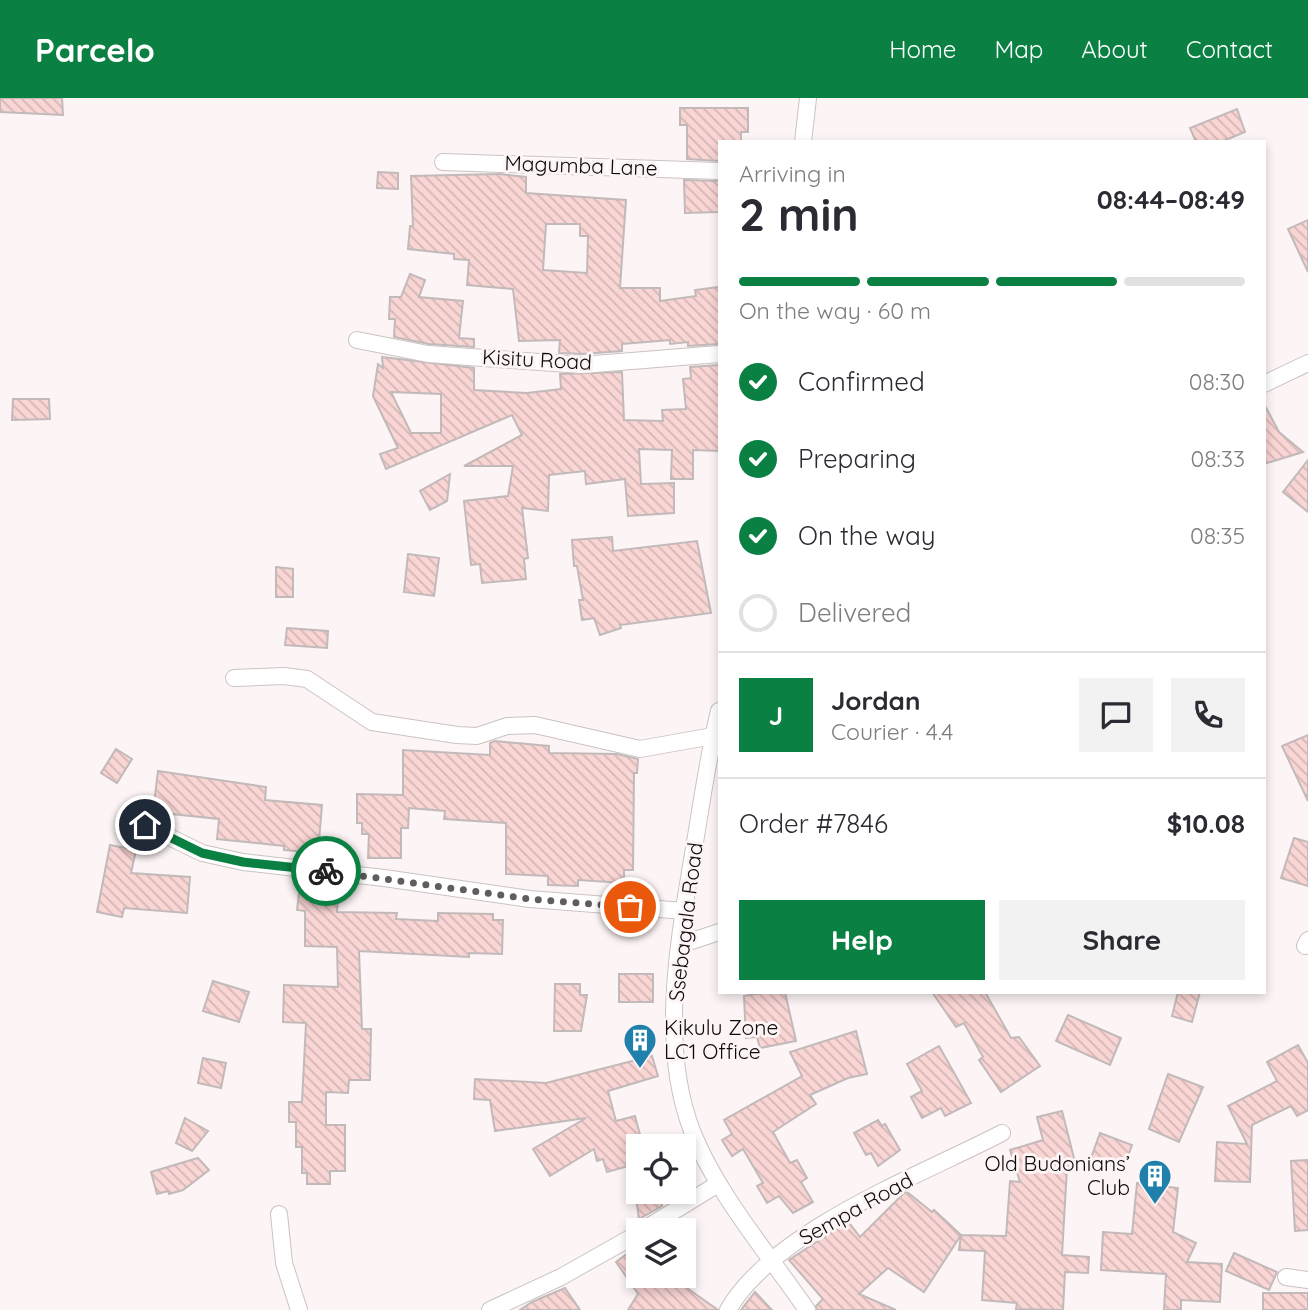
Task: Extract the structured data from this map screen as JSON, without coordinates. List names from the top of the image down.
{
  "streets": {
    "street": [
      "Magumba Lane",
      "Kisitu Road",
      "Ssebagala Road",
      "Sempa Road"
    ]
  },
  "crossings": [
    ["Ssebagala Road", "Sempa Road"]
  ],
  "places": {
    "building": ["Kikulu Zone LC1 Office", "Old Budonians’ Club"]
  },
  "page": {
    "header": "Parcelo",
    "nav": [
      "Home",
      "Map",
      "About",
      "Contact"
    ],
    "heading": ["2 min", "Arriving in", "08:44–08:49"],
    "panel": [
      "Jordan",
      "Courier · 4.4",
      "Order #7846",
      "$10.08"
    ],
    "bar": "On the way · 60 m",
    "list": [
      ["Confirmed", "08:30"],
      ["Preparing", "08:33"],
      ["On the way", "08:35"],
      "Delivered"
    ],
    "round": "J",
    "buttons": ["Help", "Share"]
  }
}
